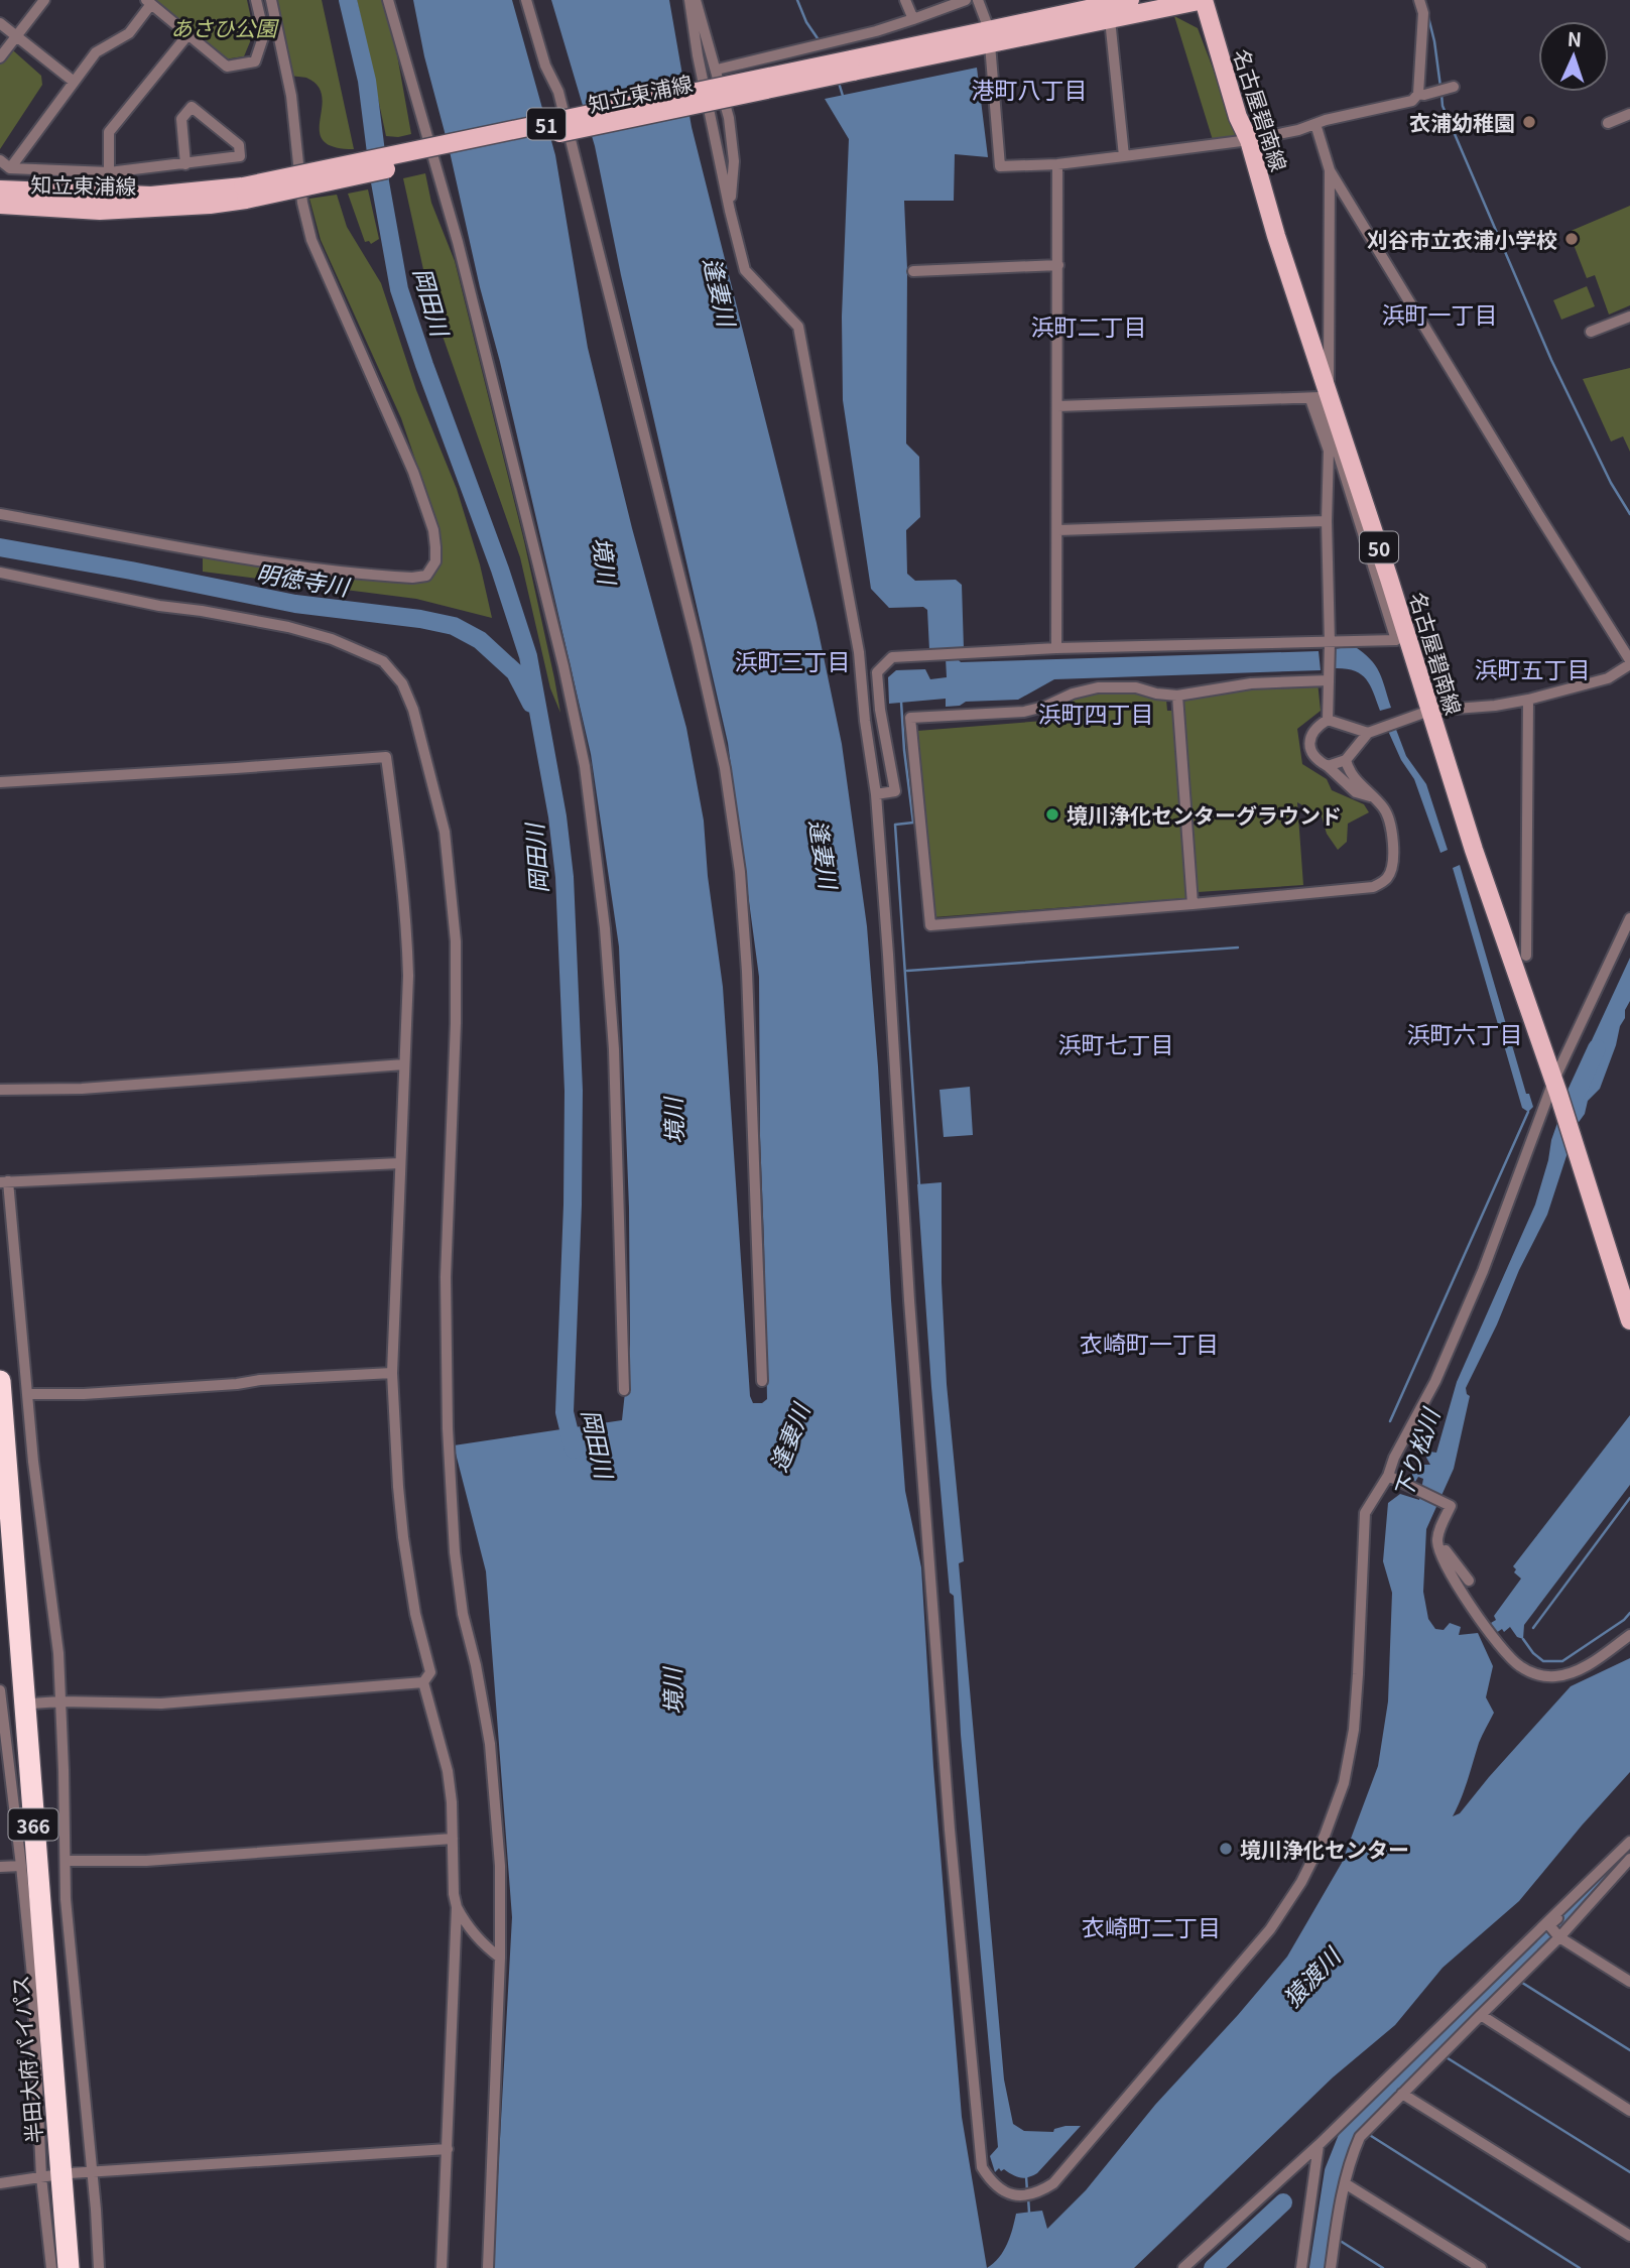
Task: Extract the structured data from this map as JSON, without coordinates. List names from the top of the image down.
{
  "streets": {
    "highway": ["366", "半田大府パイパス"],
    "main road": [
      "知立東浦線",
      "名古屋碧南線",
      "51",
      "50"
    ]
  },
  "crossings": [
    ["知立東浦線", "名古屋碧南線"]
  ],
  "districts": [
    "港町八丁目",
    "浜町一丁目",
    "浜町二丁目",
    "浜町三丁目",
    "浜町五丁目",
    "浜町四丁目",
    "浜町六丁目",
    "浜町七丁目",
    "衣崎町一丁目",
    "衣崎町二丁目"
  ],
  "water": [
    "逢妻川",
    "岡田川",
    "境川",
    "明徳寺川",
    "下り松川",
    "猿渡川"
  ],
  "parks": ["あさひ公園"],
  "places": [
    "衣浦幼稚園",
    "刈谷市立衣浦小学校",
    "境川浄化センターグラウンド",
    "境川浄化センター"
  ],
  "north": "top"
}
